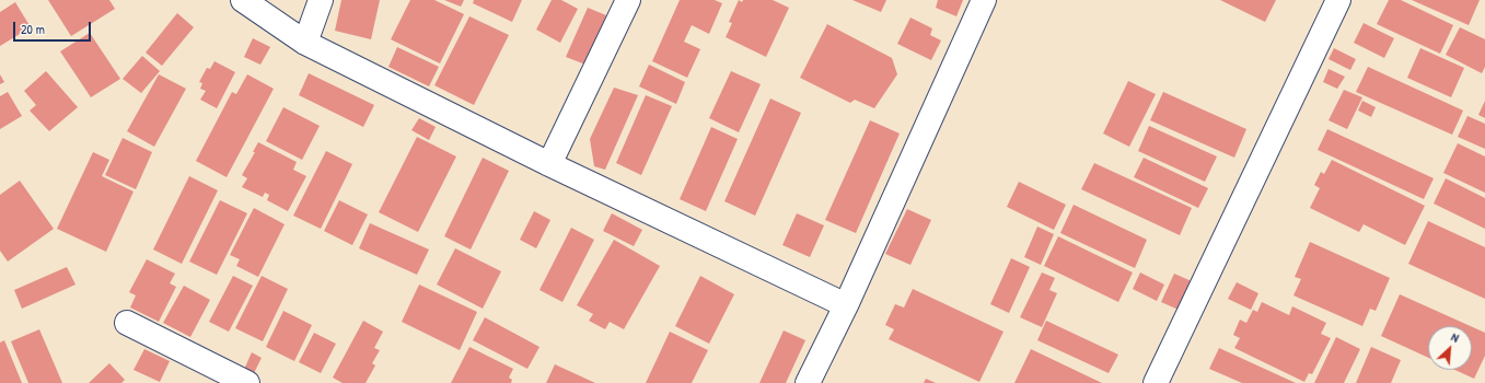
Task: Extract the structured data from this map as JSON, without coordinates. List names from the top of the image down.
{
  "scale_bar": "20 m",
  "north": "top right"
}
